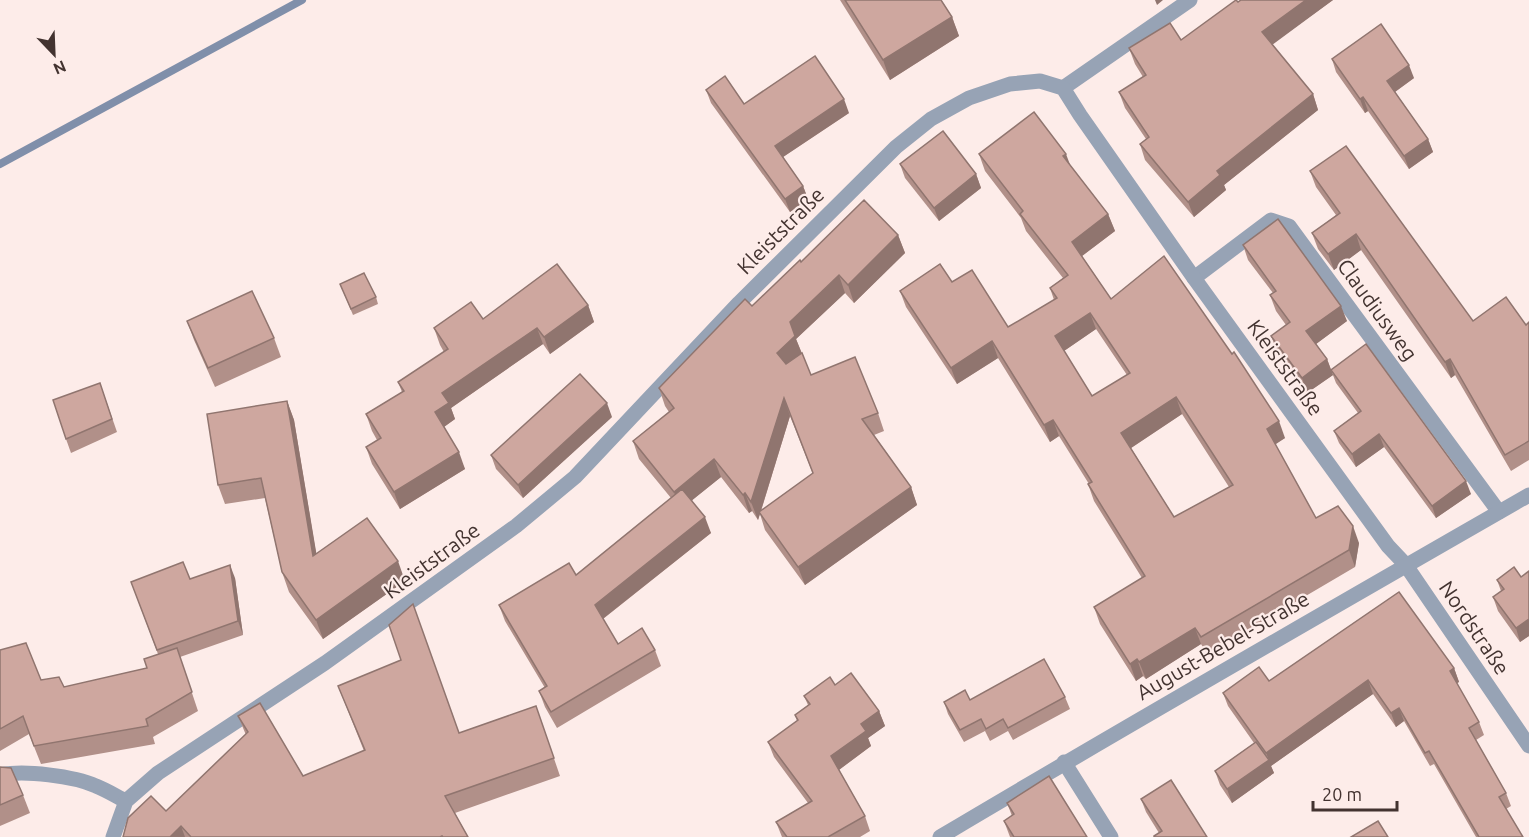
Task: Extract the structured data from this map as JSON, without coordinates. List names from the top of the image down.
{
  "streets": {
    "street": [
      "Kleiststraße",
      "Claudiusweg",
      "Nordstraße",
      "August-Bebel-Straße"
    ]
  },
  "crossings": [
    ["Kleiststraße", "Claudiusweg"],
    ["Kleiststraße", "Nordstraße"],
    ["Kleiststraße", "August-Bebel-Straße"],
    ["Claudiusweg", "August-Bebel-Straße"],
    ["Nordstraße", "August-Bebel-Straße"]
  ],
  "scale_bar": "20 m",
  "north": "bottom right"
}
